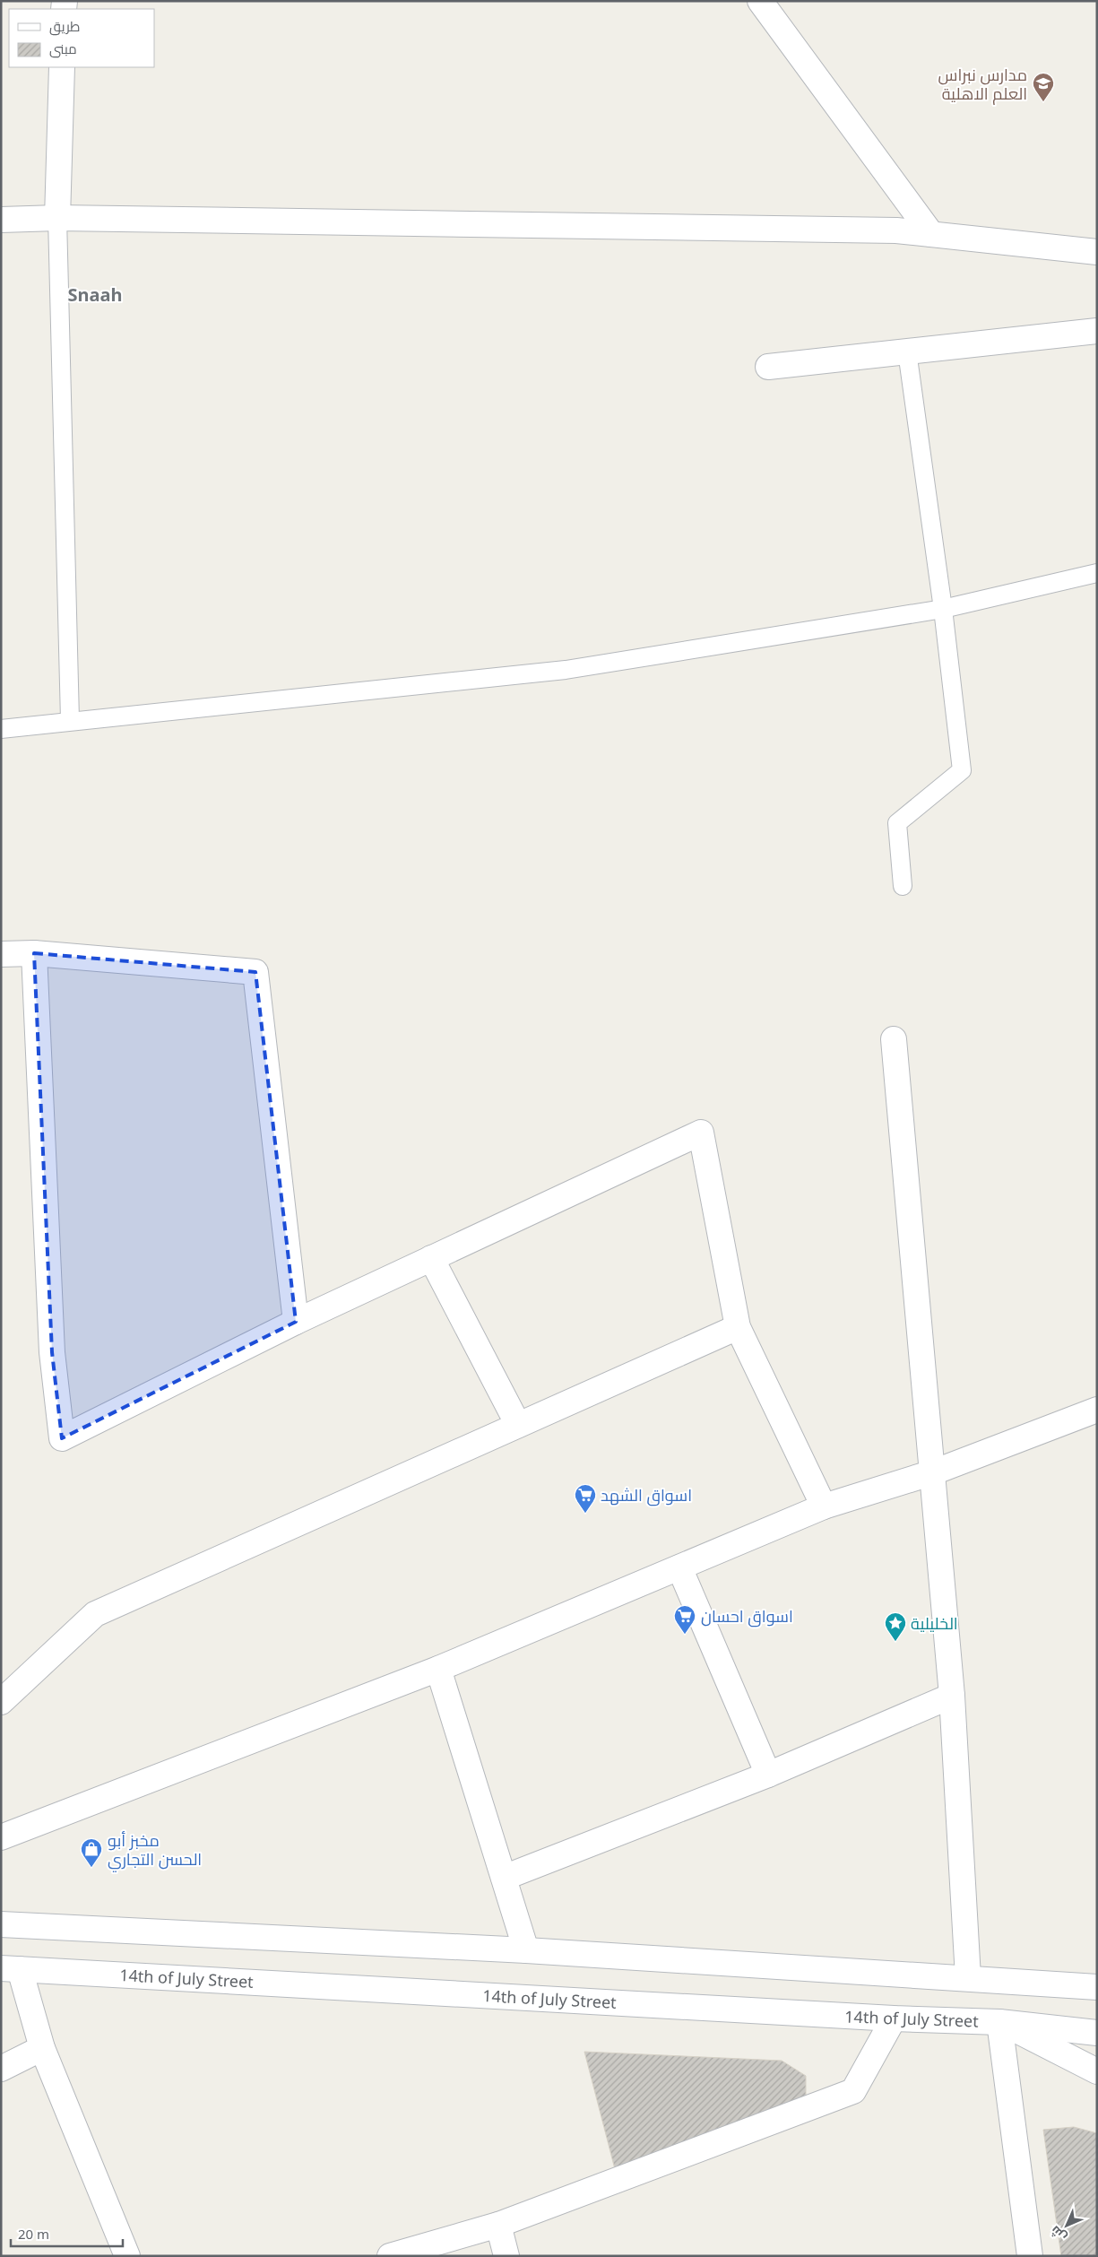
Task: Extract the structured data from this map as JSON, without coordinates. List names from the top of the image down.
{
  "streets": {
    "street": ["14th of July Street"]
  },
  "districts": ["Snaah"],
  "places": {
    "school or university": ["مدارس نبراس العلم الاهلية"],
    "supermarket": ["اسواق الشهد", "اسواق احسان"],
    "place": ["الخليلية"],
    "shop": ["مخبز أبو الحسن التجاري"]
  },
  "legend": ["طريق", "مبنى"],
  "scale_bar": "20 m",
  "north": "bottom left"
}
